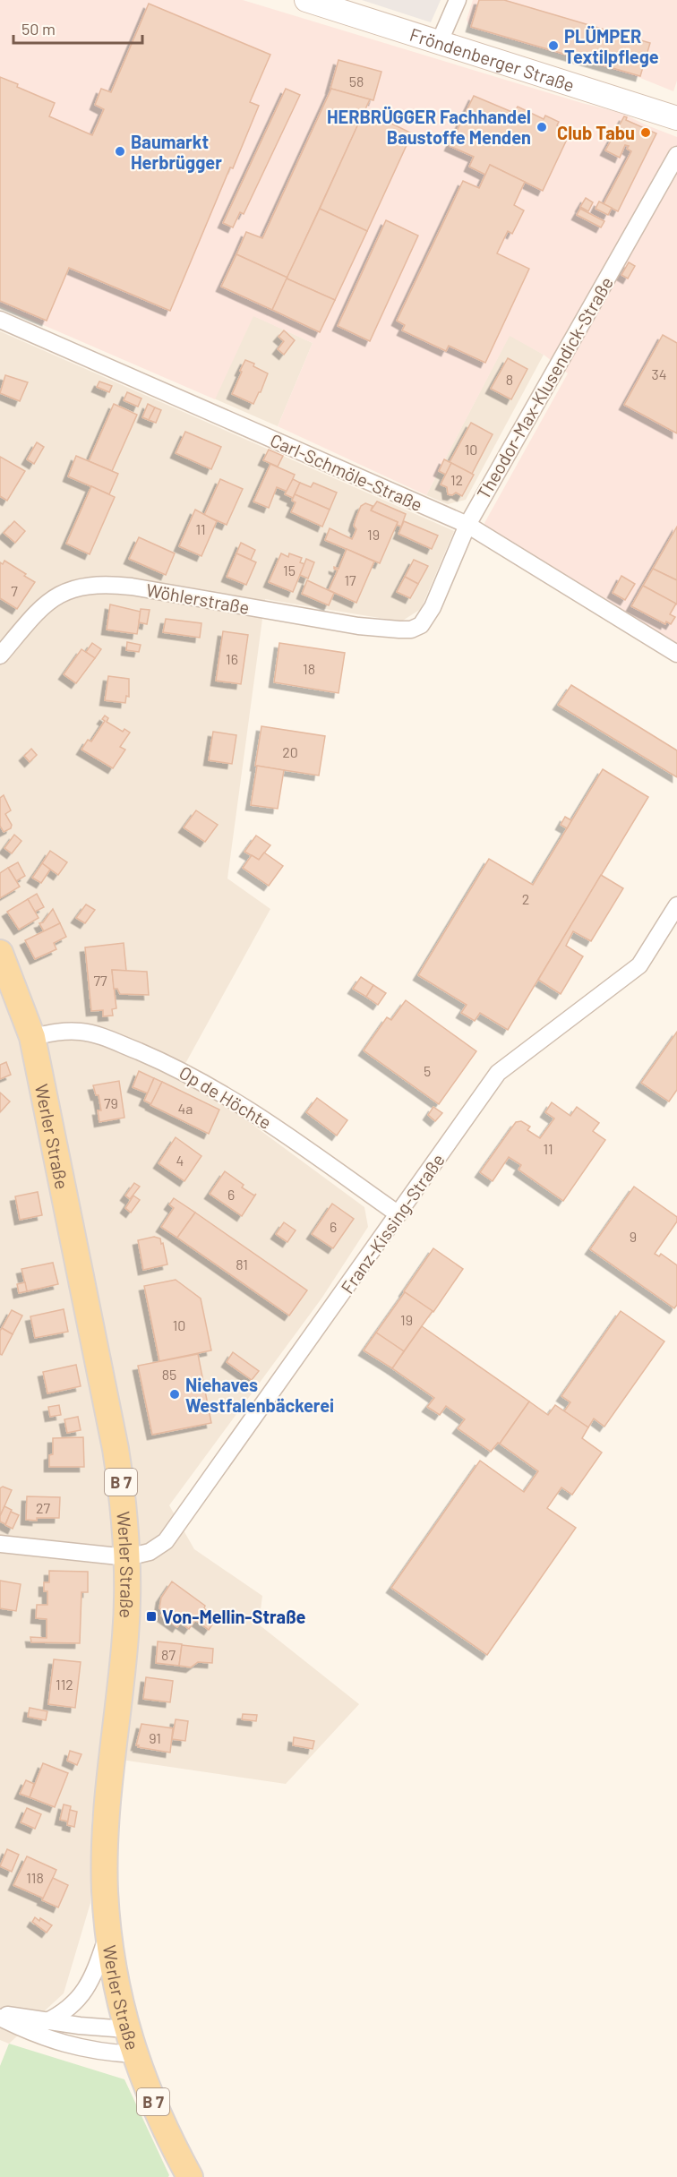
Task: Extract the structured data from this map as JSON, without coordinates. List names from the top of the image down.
{
  "streets": {
    "main road": ["Fröndenberger Straße", "Werler Straße", "B 7"],
    "street": [
      "Theodor-Max-Klusendick-Straße",
      "Carl-Schmöle-Straße",
      "Wöhlerstraße",
      "Op de Höchte",
      "Franz-Kissing-Straße"
    ]
  },
  "crossings": [
    ["Theodor-Max-Klusendick-Straße", "Carl-Schmöle-Straße"],
    ["Theodor-Max-Klusendick-Straße", "Wöhlerstraße"],
    ["Op de Höchte", "Werler Straße"],
    ["Op de Höchte", "Franz-Kissing-Straße"],
    ["Werler Straße", "Franz-Kissing-Straße"]
  ],
  "places": {
    "other": [
      "PLÜMPER Textilpflege",
      "HERBRÜGGER Fachhandel Baustoffe Menden",
      "Club Tabu",
      "Baumarkt Herbrügger",
      "Niehaves Westfalenbäckerei"
    ],
    "transit": ["Von-Mellin-Straße"]
  },
  "house_numbers": [
    "58",
    "34",
    "8",
    "10",
    "12",
    "11",
    "19",
    "15",
    "17",
    "7",
    "16",
    "18",
    "20",
    "2",
    "77",
    "5",
    "79",
    "4a",
    "11",
    "4",
    "6",
    "6",
    "9",
    "81",
    "19",
    "10",
    "85",
    "27",
    "87",
    "112",
    "91",
    "118"
  ],
  "scale_bar": "50 m"
}
